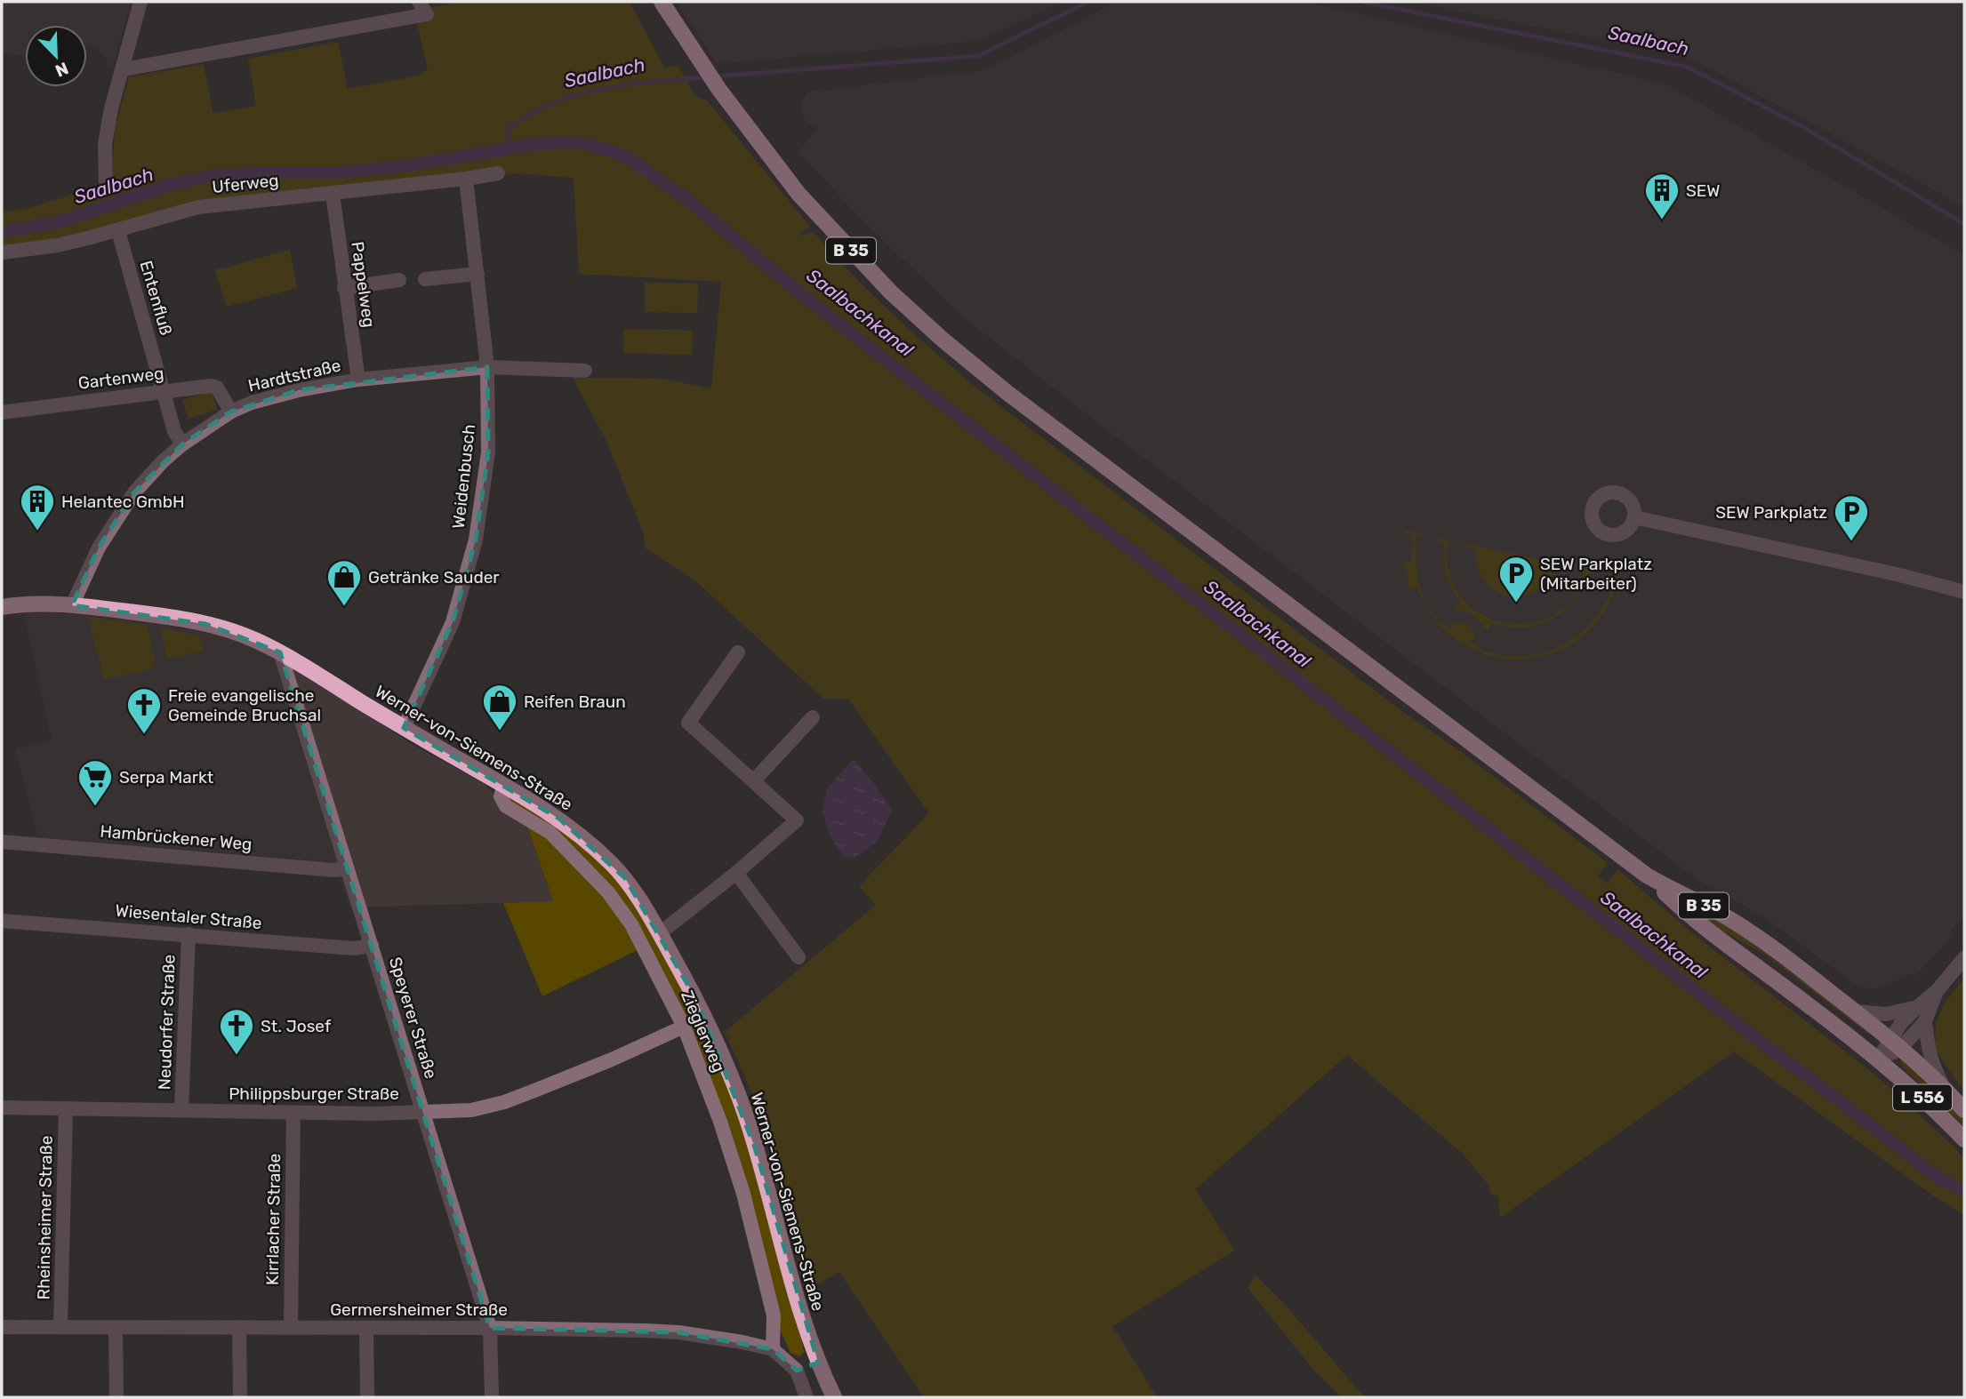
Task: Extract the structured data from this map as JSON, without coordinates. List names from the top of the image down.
{
  "streets": {
    "main road": ["B 35", "Werner-von-Siemens-Straße", "L 556"],
    "street": [
      "Uferweg",
      "Pappelweg",
      "Entenfluß",
      "Hardtstraße",
      "Gartenweg",
      "Weidenbusch",
      "Hambrückener Weg",
      "Wiesentaler Straße",
      "Speyerer Straße",
      "Neudorfer Straße",
      "Zieglerweg",
      "Philippsburger Straße",
      "Rheinsheimer Straße",
      "Kirrlacher Straße",
      "Germersheimer Straße"
    ]
  },
  "crossings": [
    ["Uferweg", "Pappelweg"],
    ["Uferweg", "Entenfluß"],
    ["Uferweg", "Weidenbusch"],
    ["B 35", "L 556"],
    ["Pappelweg", "Hardtstraße"],
    ["Entenfluß", "Hardtstraße"],
    ["Entenfluß", "Gartenweg"],
    ["Hardtstraße", "Gartenweg"],
    ["Hardtstraße", "Weidenbusch"],
    ["Hardtstraße", "Werner-von-Siemens-Straße"],
    ["Weidenbusch", "Werner-von-Siemens-Straße"],
    ["Werner-von-Siemens-Straße", "Speyerer Straße"],
    ["Werner-von-Siemens-Straße", "Zieglerweg"],
    ["Hambrückener Weg", "Speyerer Straße"],
    ["Wiesentaler Straße", "Speyerer Straße"],
    ["Wiesentaler Straße", "Neudorfer Straße"],
    ["Speyerer Straße", "Philippsburger Straße"],
    ["Speyerer Straße", "Germersheimer Straße"],
    ["Neudorfer Straße", "Philippsburger Straße"],
    ["Zieglerweg", "Philippsburger Straße"],
    ["Zieglerweg", "Germersheimer Straße"],
    ["Philippsburger Straße", "Rheinsheimer Straße"],
    ["Philippsburger Straße", "Kirrlacher Straße"],
    ["Rheinsheimer Straße", "Germersheimer Straße"],
    ["Kirrlacher Straße", "Germersheimer Straße"]
  ],
  "water": ["Saalbach", "Saalbachkanal"],
  "places": {
    "building": ["SEW", "Helantec GmbH"],
    "parking": ["SEW Parkplatz", "SEW Parkplatz (Mitarbeiter)"],
    "shop": ["Getränke Sauder", "Reifen Braun"],
    "church": ["Freie evangelische Gemeinde Bruchsal", "St. Josef"],
    "supermarket": ["Serpa Markt"]
  },
  "north": "bottom right"
}
